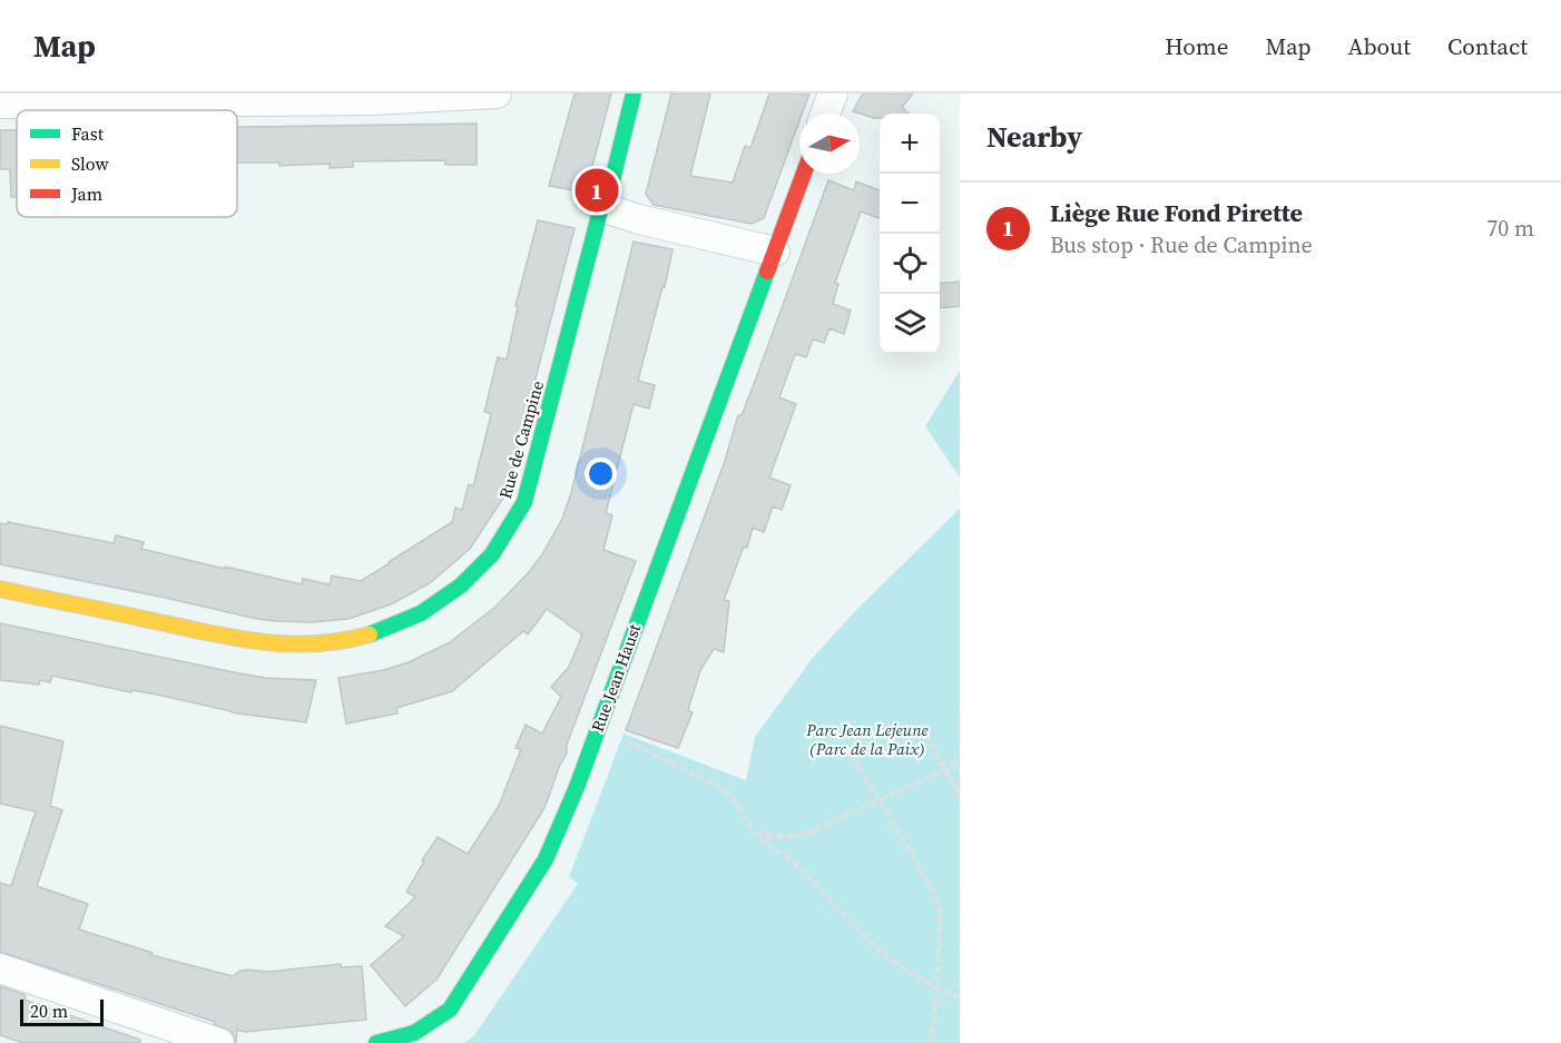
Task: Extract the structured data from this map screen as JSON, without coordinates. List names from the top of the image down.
{
  "streets": {
    "street": ["Rue de Campine", "Rue Jean Haust"]
  },
  "parks": ["Parc Jean Lejeune (Parc de la Paix)"],
  "legend": ["Fast", "Slow", "Jam"],
  "scale_bar": "20 m",
  "north": "right",
  "page": {
    "header": "Map",
    "nav": [
      "Home",
      "Map",
      "About",
      "Contact"
    ],
    "heading": "Nearby",
    "map_buttons": ["+", "−"],
    "pins": "1",
    "list": [
      {
        "mark": "1",
        "name": "Liège Rue Fond Pirette",
        "note": "Bus stop · Rue de Campine",
        "value": "70 m"
      }
    ],
    "scale": "20 m"
  }
}
